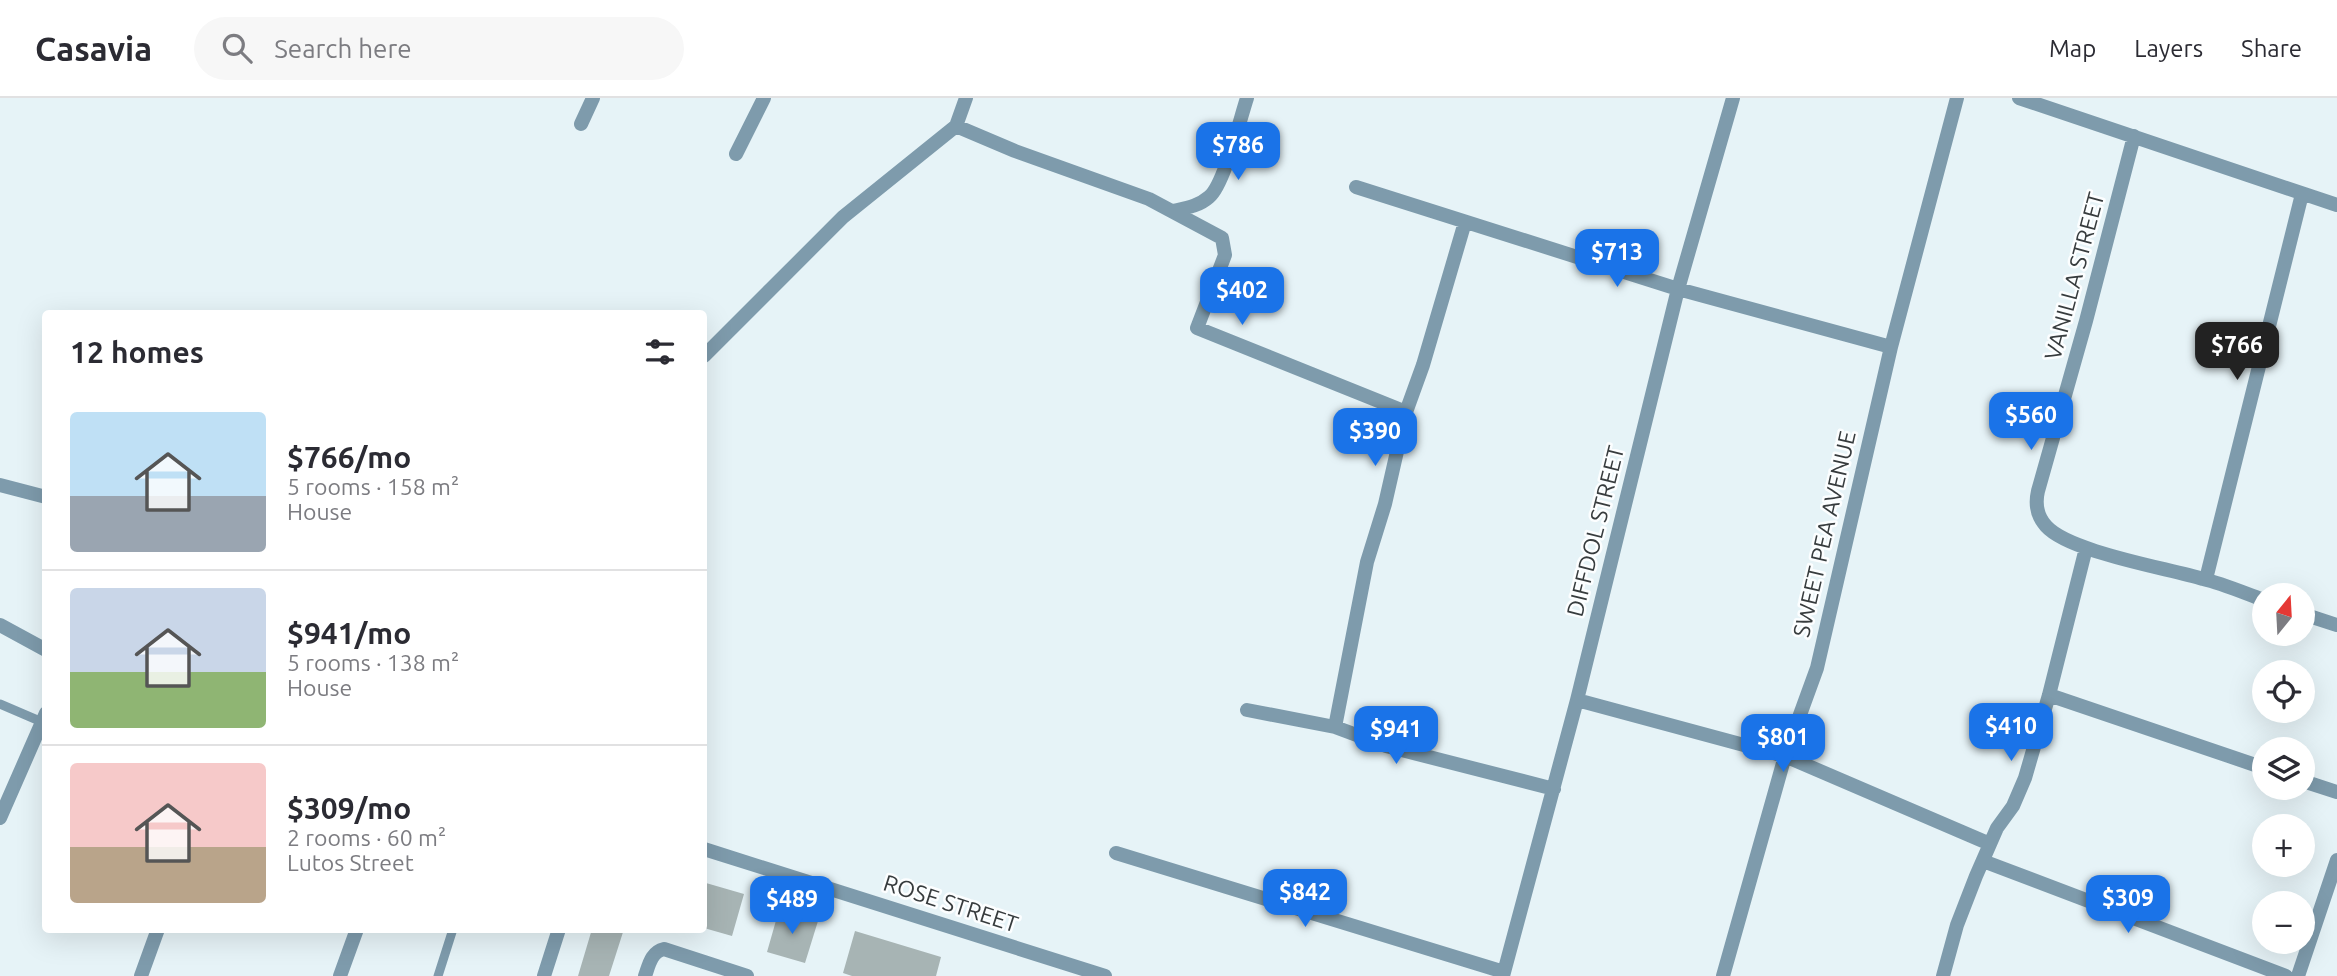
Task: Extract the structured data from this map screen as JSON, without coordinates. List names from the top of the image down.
{
  "streets": {
    "street": [
      "VANILLA STREET",
      "DIFFDOL STREET",
      "SWEET PEA AVENUE",
      "ROSE STREET"
    ]
  },
  "north": "top",
  "page": {
    "header": "Casavia",
    "search": "Search here",
    "nav": ["Map", "Layers", "Share"],
    "price": [
      "$786",
      "$713",
      "$402",
      "$766",
      "$560",
      "$390",
      "$410",
      "$941",
      "$801",
      "$842",
      "$309",
      "$489"
    ],
    "heading": "12 homes",
    "list": [
      {
        "name": "$766/mo",
        "note": "5 rooms · 158 m² · House"
      },
      {
        "name": "$941/mo",
        "note": "5 rooms · 138 m² · House"
      },
      {
        "name": "$309/mo",
        "note": "2 rooms · 60 m² · Lutos Street"
      }
    ],
    "map_buttons": ["+", "−"]
  }
}
